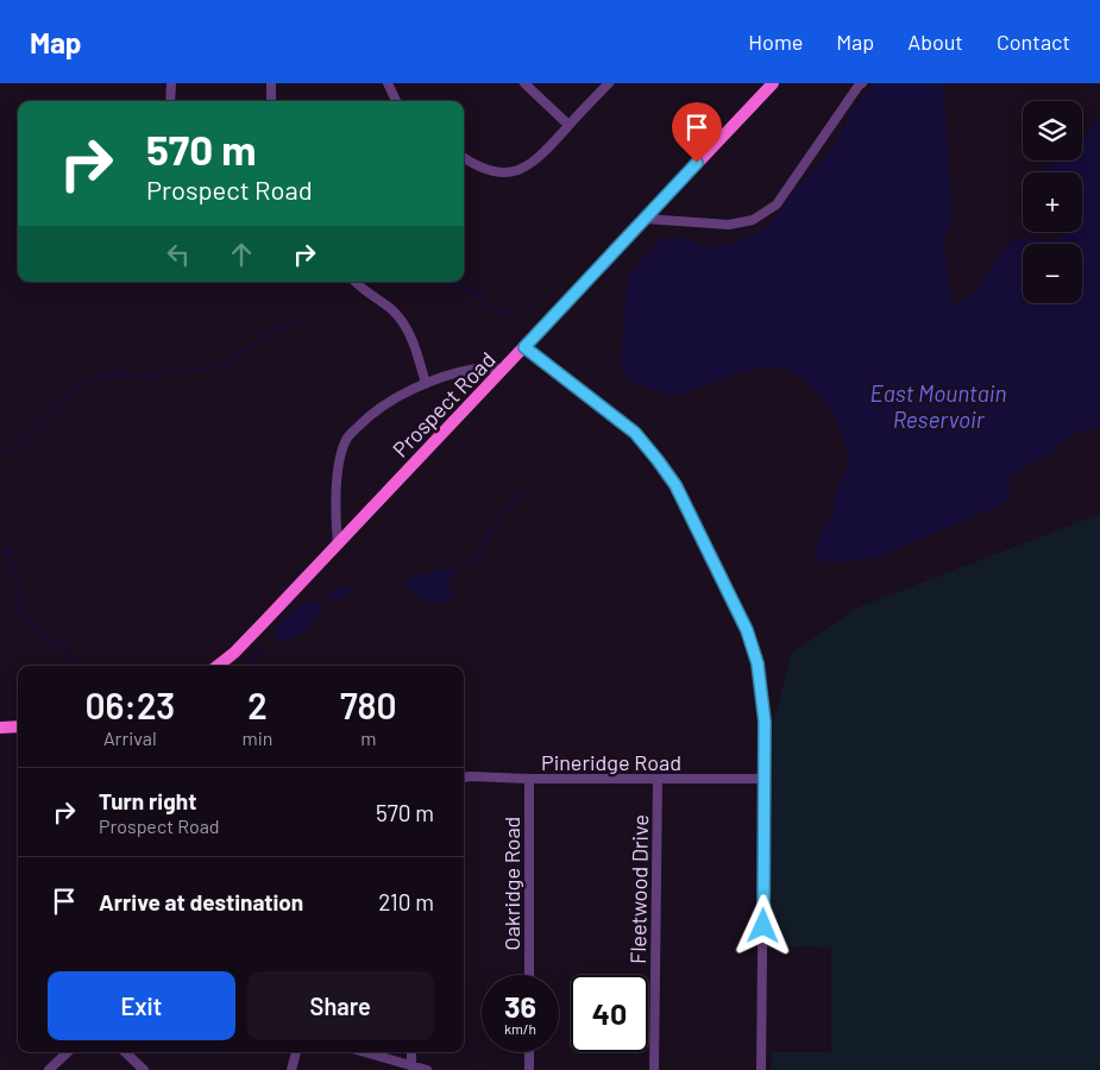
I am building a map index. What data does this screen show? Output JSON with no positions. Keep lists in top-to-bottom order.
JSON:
{
  "streets": {
    "main road": ["Prospect Road"],
    "street": ["Pineridge Road", "Oakridge Road", "Fleetwood Drive"]
  },
  "crossings": [
    ["Pineridge Road", "Oakridge Road"],
    ["Pineridge Road", "Fleetwood Drive"]
  ],
  "water": ["East Mountain Reservoir"],
  "page": {
    "header": "Map",
    "nav": [
      "Home",
      "Map",
      "About",
      "Contact"
    ],
    "map_buttons": ["+", "−"],
    "turn": ["570 m", "Prospect Road"],
    "eta": [
      "06:23",
      "Arrival",
      "2",
      "min",
      "780",
      "m"
    ],
    "list": [
      {
        "name": "Turn right",
        "note": "Prospect Road",
        "value": "570 m"
      },
      {
        "name": "Arrive at destination",
        "value": "210 m"
      }
    ],
    "buttons": ["Exit", "Share"],
    "speed": "36 km/h",
    "limit": "40"
  }
}
